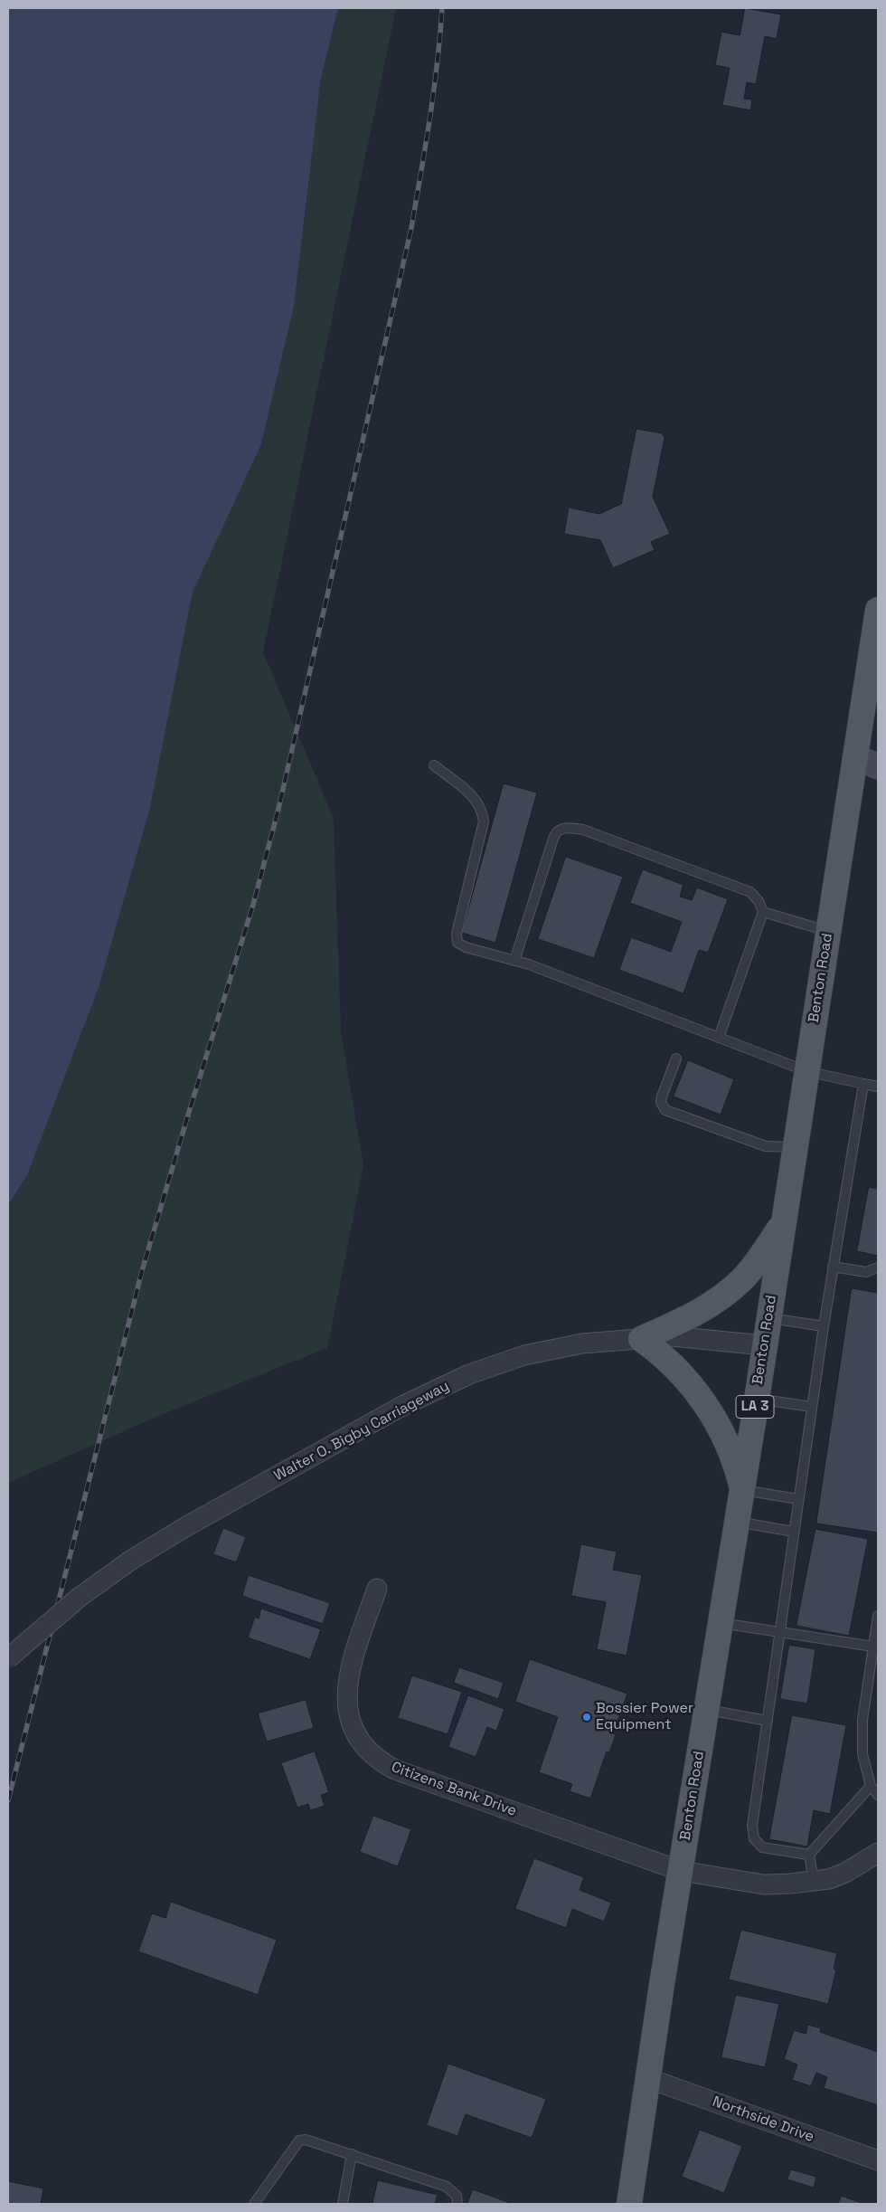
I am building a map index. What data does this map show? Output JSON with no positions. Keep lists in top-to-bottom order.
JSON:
{
  "streets": {
    "main road": ["Benton Road", "LA 3"],
    "street": ["Walter O. Bigby Carriageway", "Citizens Bank Drive", "Northside Drive"]
  },
  "crossings": [
    ["Benton Road", "Walter O. Bigby Carriageway"],
    ["Benton Road", "Citizens Bank Drive"],
    ["Benton Road", "Northside Drive"]
  ],
  "places": ["Bossier Power Equipment"]
}
